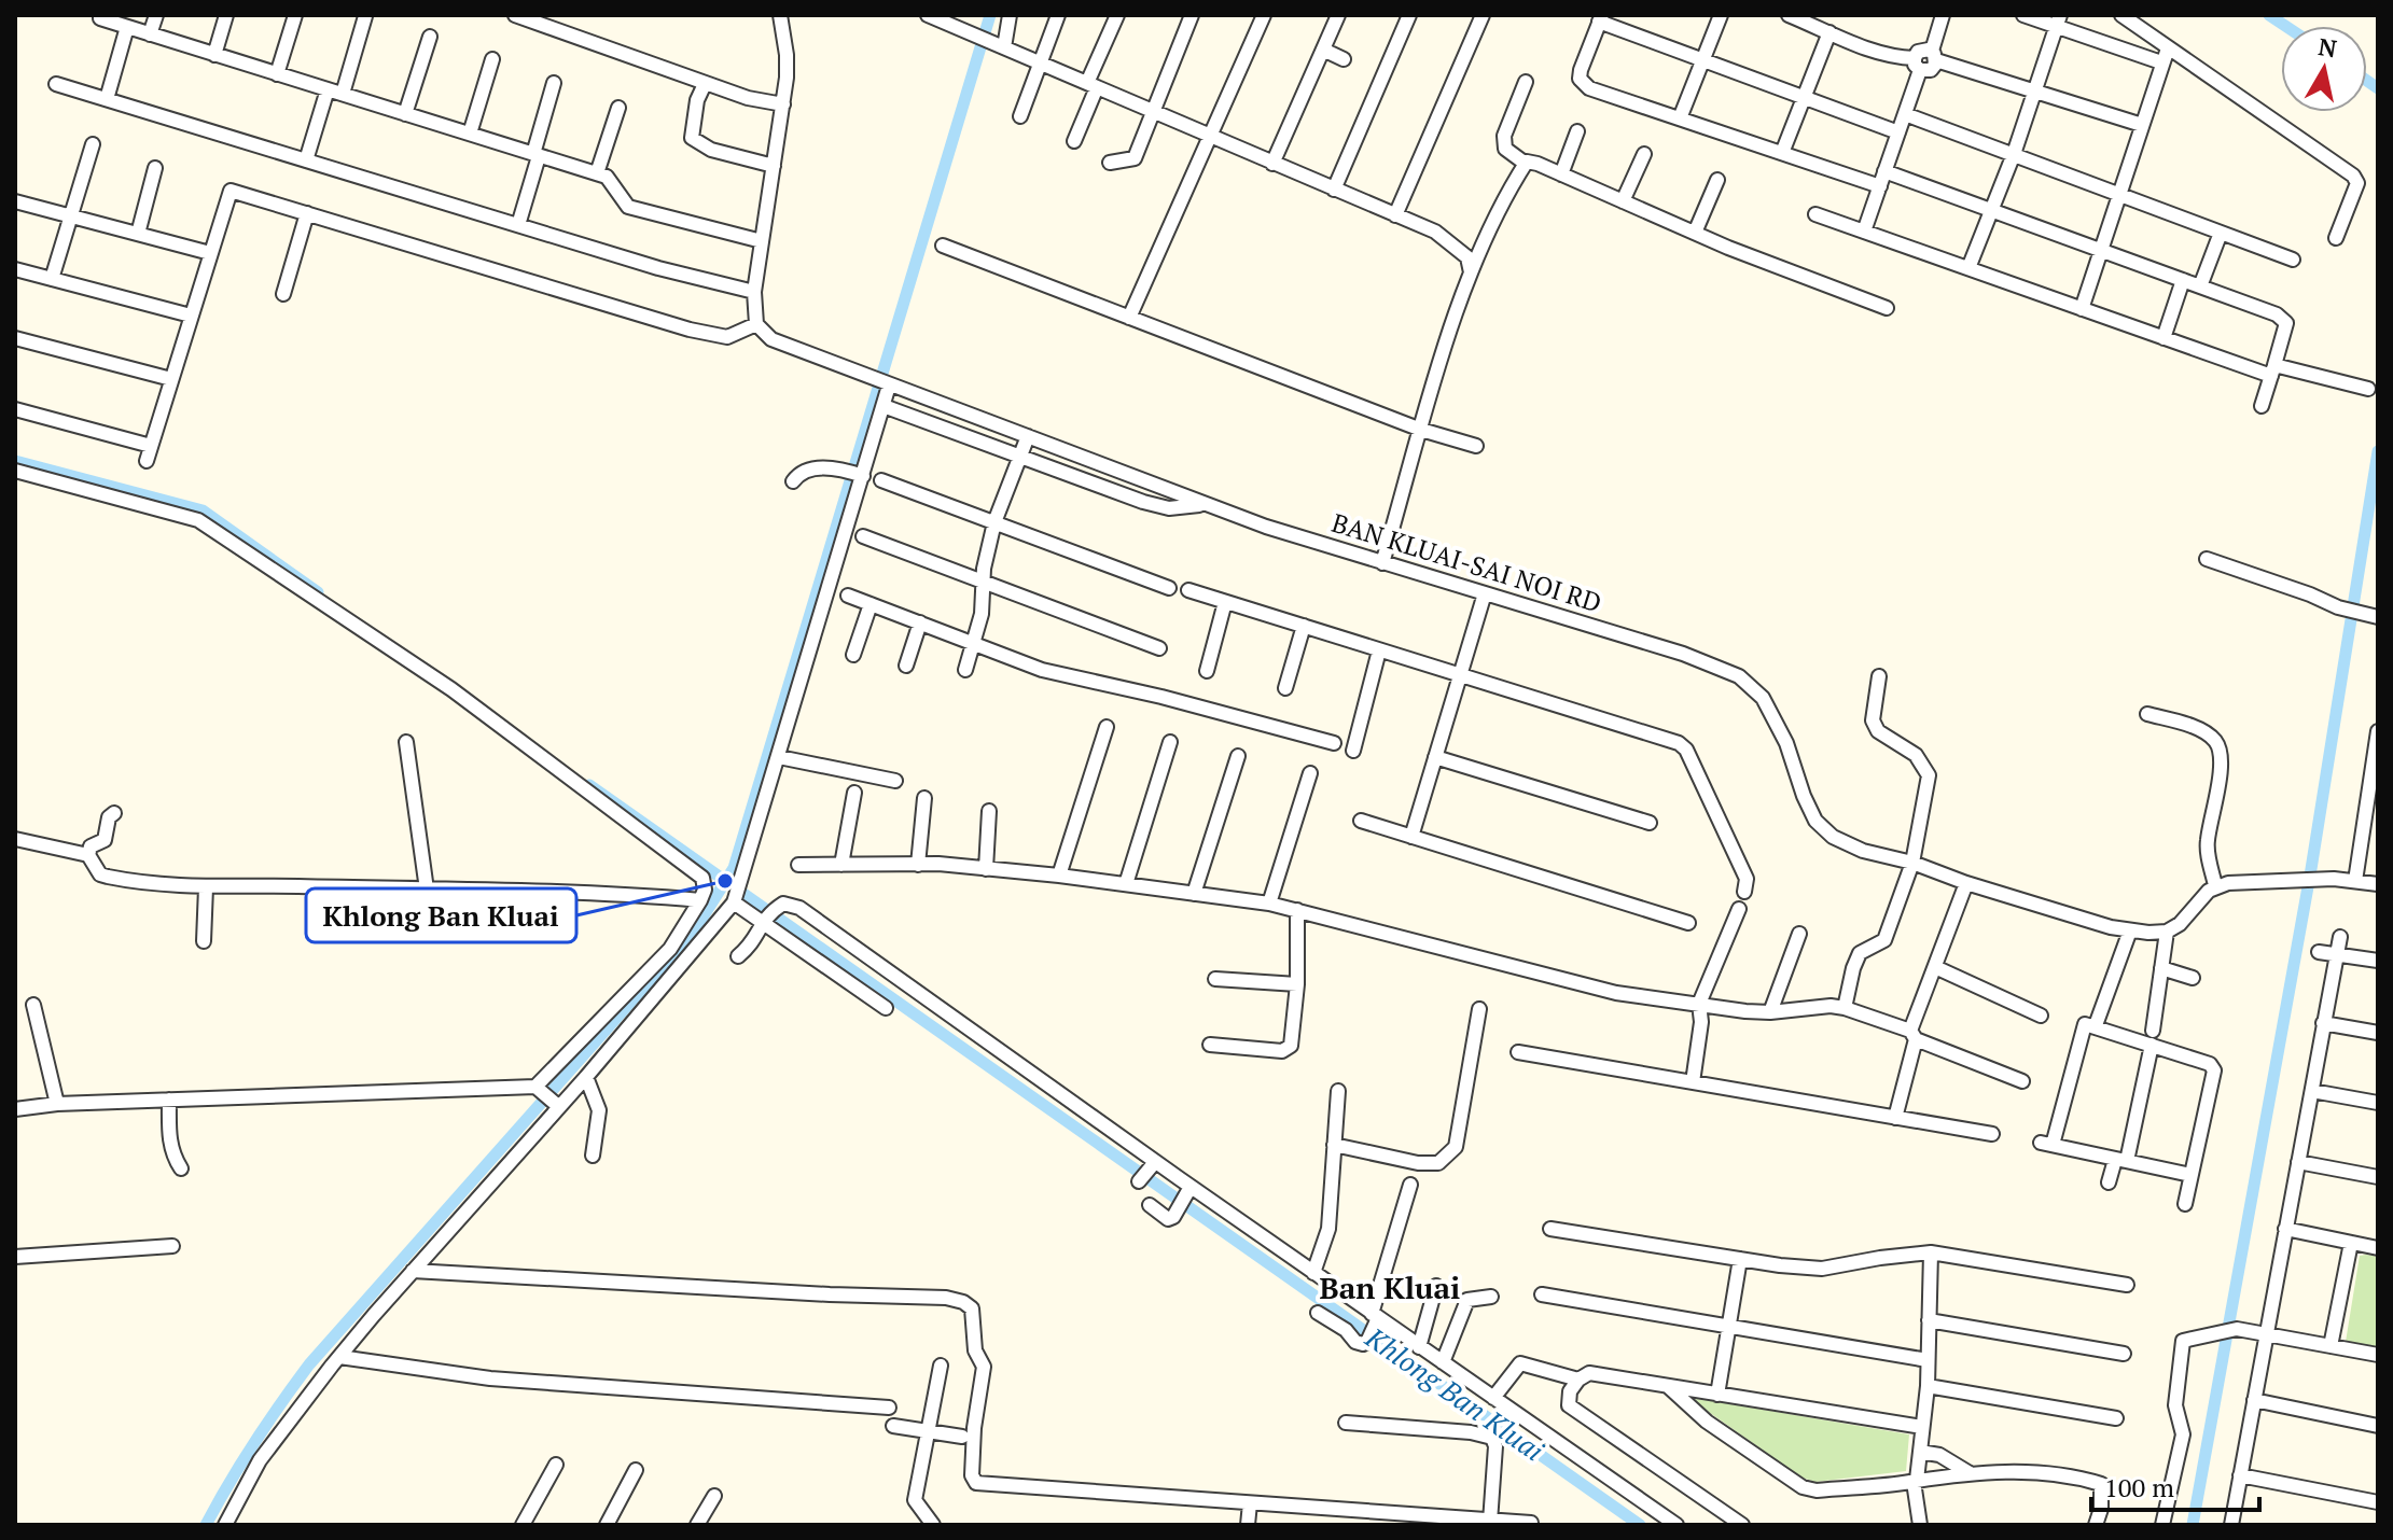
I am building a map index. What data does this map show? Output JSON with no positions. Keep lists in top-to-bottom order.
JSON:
{
  "streets": {
    "street": ["BAN KLUAI-SAI NOI RD"]
  },
  "districts": ["Ban Kluai"],
  "water": ["Khlong Ban Kluai"],
  "places": ["Khlong Ban Kluai"],
  "scale_bar": "100 m",
  "north": "top"
}
